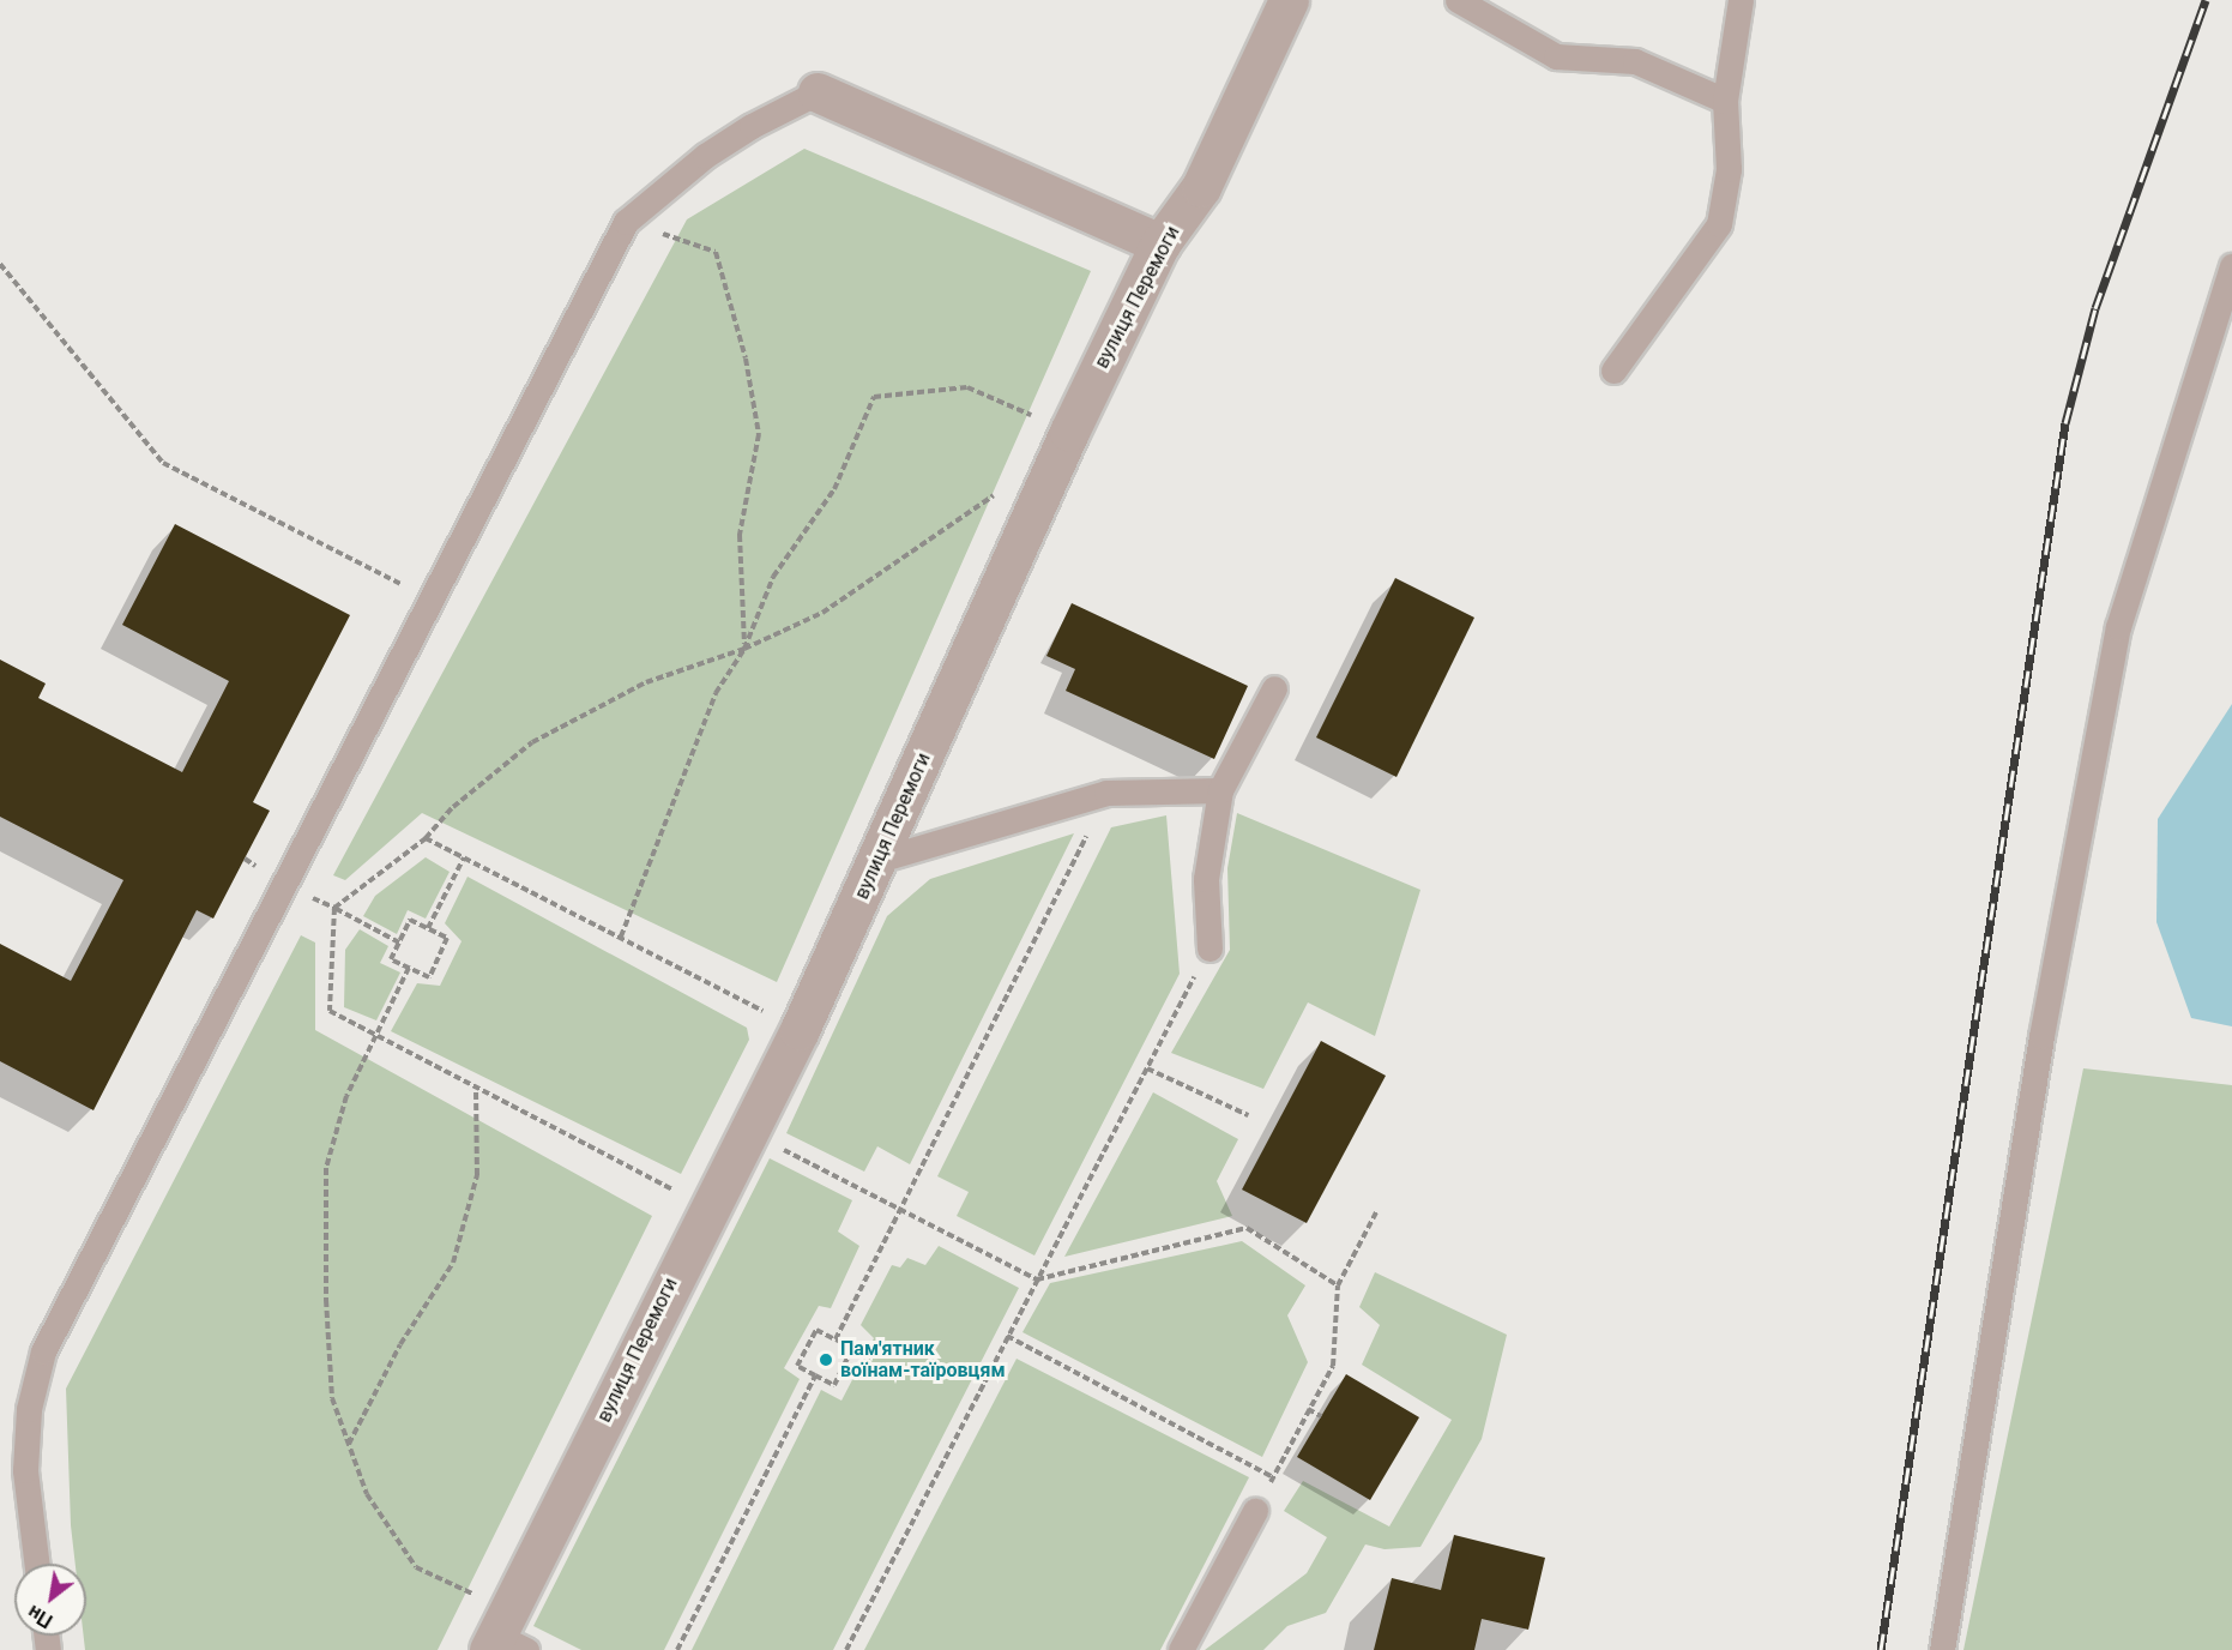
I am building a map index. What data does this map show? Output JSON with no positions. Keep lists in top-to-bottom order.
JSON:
{
  "streets": {
    "street": ["вулиця Перемоги"]
  },
  "places": ["Пам'ятник воїнам-таїровцям"],
  "north": "bottom left"
}
